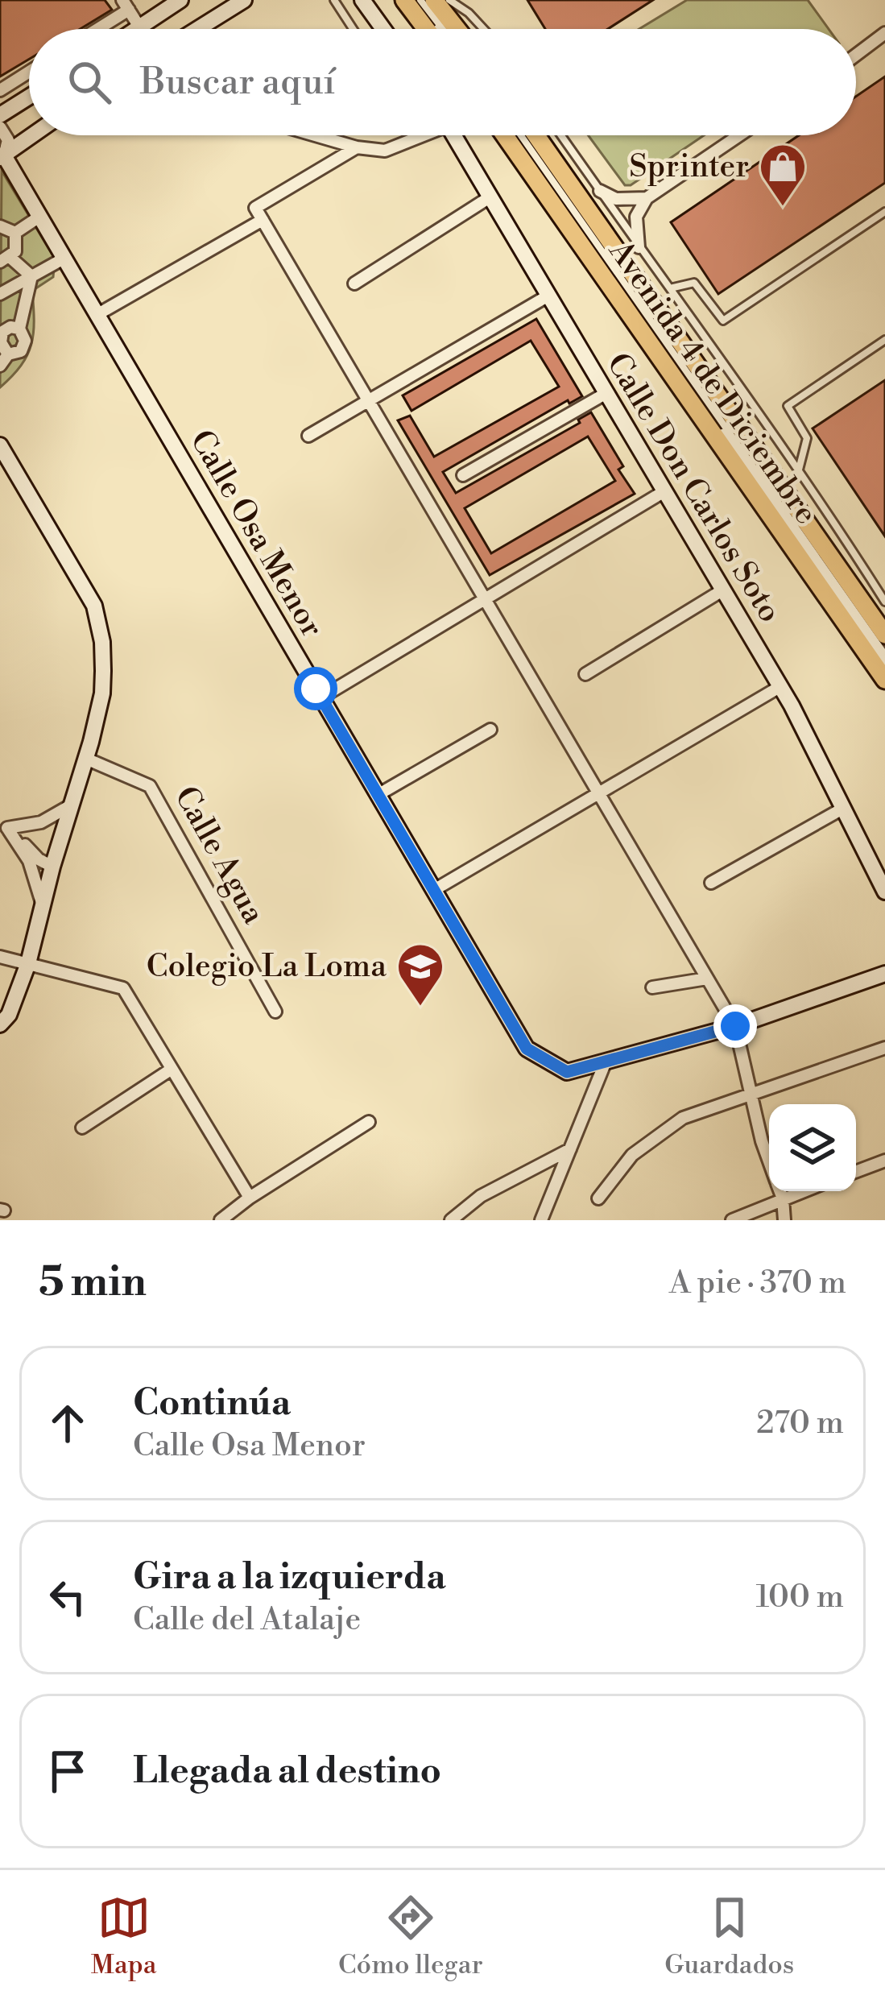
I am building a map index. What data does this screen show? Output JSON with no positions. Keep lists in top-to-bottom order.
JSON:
{
  "streets": {
    "main road": ["Avenida 4 de Diciembre"],
    "street": ["Calle Don Carlos Soto", "Calle Osa Menor", "Calle Agua"]
  },
  "places": {
    "shop": ["Sprinter"],
    "school or university": ["Colegio La Loma"]
  },
  "page": {
    "search": "Buscar aquí",
    "heading": ["5 min", "A pie · 370 m"],
    "list": [
      ["Continúa", "Calle Osa Menor", "270 m"],
      ["Gira a la izquierda", "Calle del Atalaje", "100 m"],
      "Llegada al destino"
    ],
    "nav": ["Mapa", "Cómo llegar", "Guardados"]
  }
}
